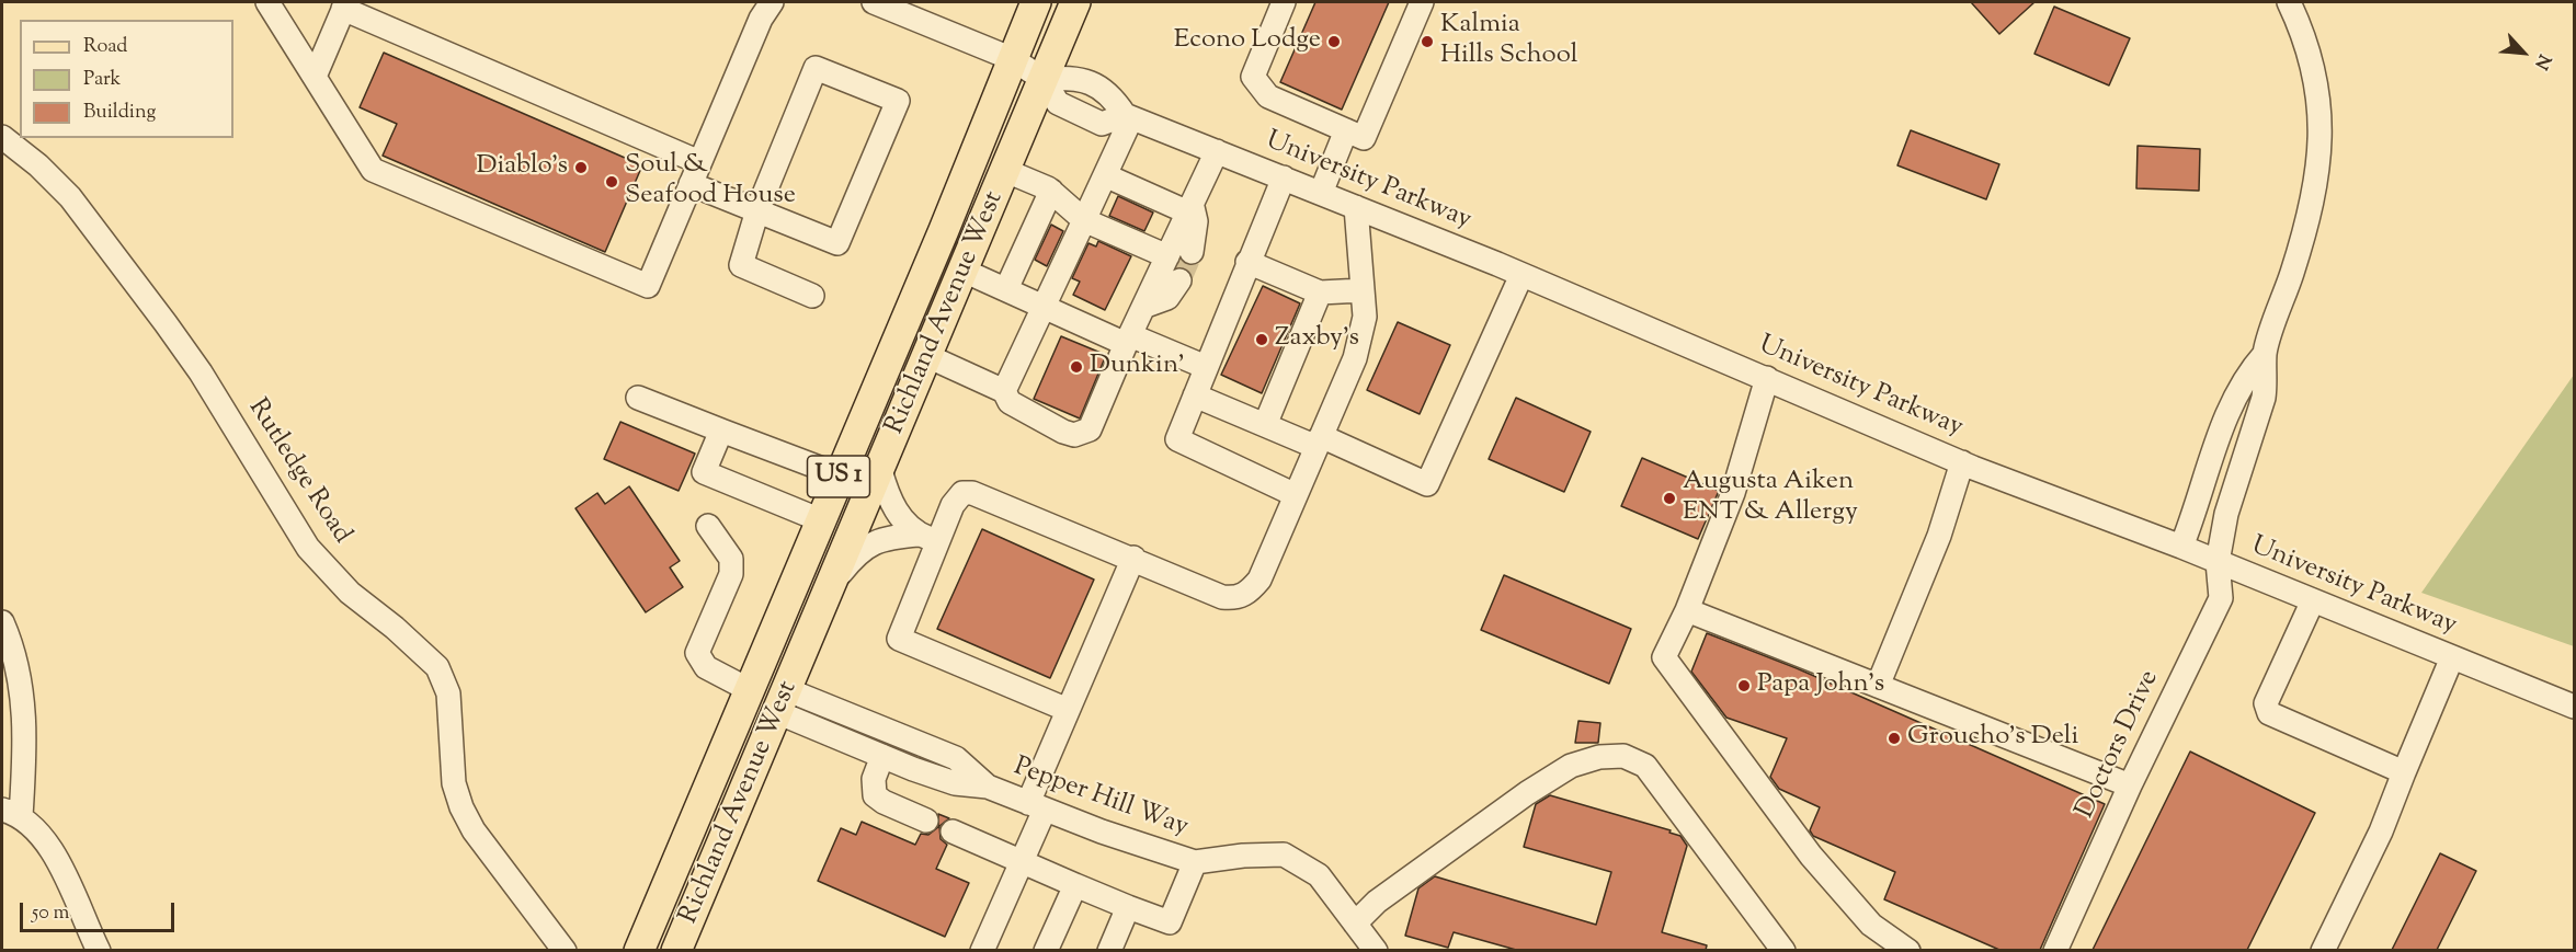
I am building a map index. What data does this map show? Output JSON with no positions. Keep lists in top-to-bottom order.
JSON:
{
  "streets": {
    "main road": ["Richland Avenue West", "US 1"],
    "street": [
      "University Parkway",
      "Rutledge Road",
      "Doctors Drive",
      "Pepper Hill Way"
    ]
  },
  "crossings": [
    ["University Parkway", "Richland Avenue West"],
    ["University Parkway", "Doctors Drive"],
    ["Richland Avenue West", "Pepper Hill Way"]
  ],
  "places": [
    "Econo Lodge",
    "Kalmia Hills School",
    "Diablo's",
    "Soul & Seafood House",
    "Zaxby's",
    "Dunkin'",
    "Augusta Aiken ENT & Allergy",
    "Papa John's",
    "Groucho's Deli"
  ],
  "legend": ["Road", "Park", "Building"],
  "scale_bar": "50 m",
  "north": "bottom right"
}
